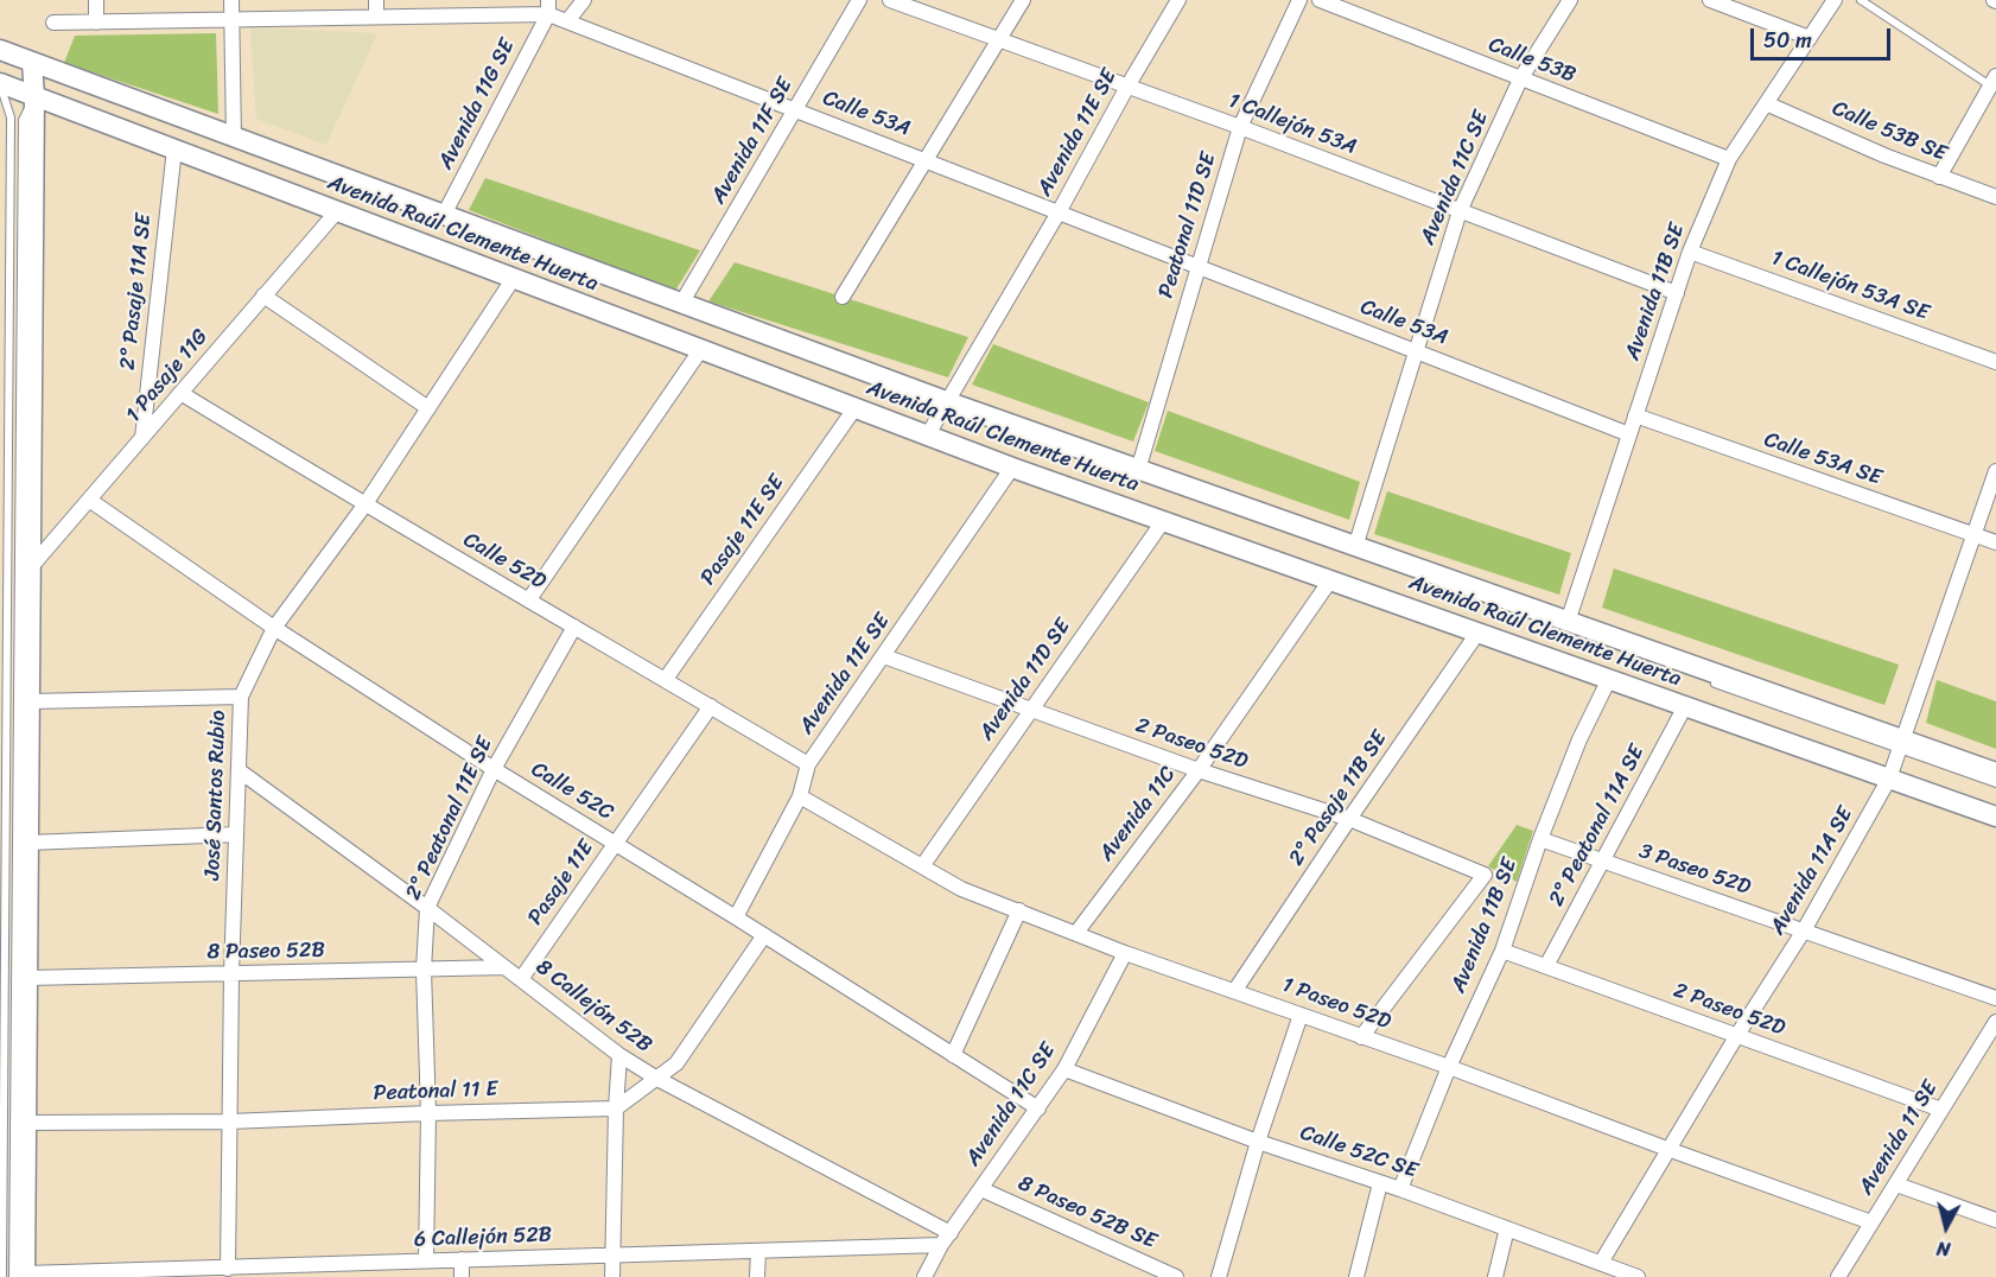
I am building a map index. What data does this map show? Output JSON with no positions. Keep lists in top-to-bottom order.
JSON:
{
  "streets": {
    "main road": ["Avenida Raúl Clemente Huerta"],
    "street": [
      "Calle 53B",
      "Avenida 11G SE",
      "Calle 53A",
      "1 Callejón 53A",
      "Calle 53B SE",
      "Avenida 11E SE",
      "Avenida 11F SE",
      "Avenida 11C SE",
      "Peatonal 11D SE",
      "1 Callejón 53A SE",
      "2° Pasaje 11A SE",
      "Avenida 11B SE",
      "1 Pasaje 11G",
      "Calle 53A SE",
      "Pasaje 11E SE",
      "Calle 52D",
      "Avenida 11D SE",
      "2 Paseo 52D",
      "Calle 52C",
      "José Santos Rubio",
      "2° Pasaje 11B SE",
      "Avenida 11C",
      "2° Peatonal 11E SE",
      "2° Peatonal 11A SE",
      "3 Paseo 52D",
      "Avenida 11A SE",
      "Pasaje 11E",
      "8 Paseo 52B",
      "1 Paseo 52D",
      "8 Callejón 52B",
      "Peatonal 11 E",
      "Avenida 11 SE",
      "Calle 52C SE",
      "8 Paseo 52B SE",
      "6 Callejón 52B"
    ]
  },
  "crossings": [
    ["Calle 53B", "Avenida 11C SE"],
    ["Calle 53B", "Avenida 11B SE"],
    ["Avenida 11G SE", "Calle 53A"],
    ["Avenida 11G SE", "Avenida Raúl Clemente Huerta"],
    ["Calle 53A", "Avenida 11E SE"],
    ["Calle 53A", "Avenida 11F SE"],
    ["Calle 53A", "Avenida 11C SE"],
    ["Calle 53A", "Peatonal 11D SE"],
    ["Calle 53A", "Avenida 11B SE"],
    ["1 Callejón 53A", "Avenida 11E SE"],
    ["1 Callejón 53A", "Avenida 11C SE"],
    ["1 Callejón 53A", "Peatonal 11D SE"],
    ["1 Callejón 53A", "Avenida 11B SE"],
    ["Calle 53B SE", "Avenida 11B SE"],
    ["Avenida 11E SE", "Avenida Raúl Clemente Huerta"],
    ["Avenida 11E SE", "Calle 52D"],
    ["Avenida 11E SE", "2 Paseo 52D"],
    ["Avenida 11E SE", "Calle 52C"],
    ["Avenida 11E SE", "1 Paseo 52D"],
    ["Avenida 11F SE", "Avenida Raúl Clemente Huerta"],
    ["Avenida 11C SE", "Avenida Raúl Clemente Huerta"],
    ["Avenida 11C SE", "Calle 52C"],
    ["Avenida 11C SE", "1 Paseo 52D"],
    ["Avenida 11C SE", "8 Callejón 52B"],
    ["Avenida 11C SE", "Calle 52C SE"],
    ["Avenida 11C SE", "8 Paseo 52B SE"],
    ["Avenida 11C SE", "6 Callejón 52B"],
    ["Peatonal 11D SE", "Avenida Raúl Clemente Huerta"],
    ["Avenida Raúl Clemente Huerta", "2° Pasaje 11A SE"],
    ["Avenida Raúl Clemente Huerta", "Avenida 11B SE"],
    ["Avenida Raúl Clemente Huerta", "1 Pasaje 11G"],
    ["Avenida Raúl Clemente Huerta", "Pasaje 11E SE"],
    ["Avenida Raúl Clemente Huerta", "Avenida 11D SE"],
    ["Avenida Raúl Clemente Huerta", "José Santos Rubio"],
    ["Avenida Raúl Clemente Huerta", "2° Pasaje 11B SE"],
    ["Avenida Raúl Clemente Huerta", "Avenida 11C"],
    ["Avenida Raúl Clemente Huerta", "2° Peatonal 11A SE"],
    ["Avenida Raúl Clemente Huerta", "Avenida 11A SE"],
    ["1 Callejón 53A SE", "Avenida 11B SE"],
    ["2° Pasaje 11A SE", "1 Pasaje 11G"],
    ["Avenida 11B SE", "Calle 53A SE"],
    ["Avenida 11B SE", "2 Paseo 52D"],
    ["Avenida 11B SE", "3 Paseo 52D"],
    ["Avenida 11B SE", "1 Paseo 52D"],
    ["Avenida 11B SE", "Calle 52C SE"],
    ["1 Pasaje 11G", "Calle 52D"],
    ["1 Pasaje 11G", "Calle 52C"],
    ["Calle 53A SE", "Avenida 11A SE"],
    ["Pasaje 11E SE", "Calle 52D"],
    ["Calle 52D", "José Santos Rubio"],
    ["Calle 52D", "2° Peatonal 11E SE"],
    ["Calle 52D", "Pasaje 11E"],
    ["Avenida 11D SE", "2 Paseo 52D"],
    ["Avenida 11D SE", "1 Paseo 52D"],
    ["2 Paseo 52D", "2° Pasaje 11B SE"],
    ["2 Paseo 52D", "Avenida 11C"],
    ["2 Paseo 52D", "2° Peatonal 11A SE"],
    ["2 Paseo 52D", "Avenida 11A SE"],
    ["2 Paseo 52D", "1 Paseo 52D"],
    ["2 Paseo 52D", "Avenida 11 SE"],
    ["Calle 52C", "José Santos Rubio"],
    ["Calle 52C", "2° Peatonal 11E SE"],
    ["Calle 52C", "Pasaje 11E"],
    ["José Santos Rubio", "8 Paseo 52B"],
    ["José Santos Rubio", "8 Callejón 52B"],
    ["José Santos Rubio", "Peatonal 11 E"],
    ["José Santos Rubio", "6 Callejón 52B"],
    ["2° Pasaje 11B SE", "1 Paseo 52D"],
    ["Avenida 11C", "1 Paseo 52D"],
    ["2° Peatonal 11E SE", "8 Paseo 52B"],
    ["2° Peatonal 11E SE", "8 Callejón 52B"],
    ["2° Peatonal 11E SE", "Peatonal 11 E"],
    ["2° Peatonal 11E SE", "6 Callejón 52B"],
    ["2° Peatonal 11A SE", "3 Paseo 52D"],
    ["3 Paseo 52D", "Avenida 11A SE"],
    ["Avenida 11A SE", "1 Paseo 52D"],
    ["Avenida 11A SE", "Calle 52C SE"],
    ["Pasaje 11E", "8 Callejón 52B"],
    ["8 Paseo 52B", "8 Callejón 52B"],
    ["1 Paseo 52D", "Avenida 11 SE"],
    ["8 Callejón 52B", "6 Callejón 52B"]
  ],
  "scale_bar": "50 m",
  "north": "bottom"
}
